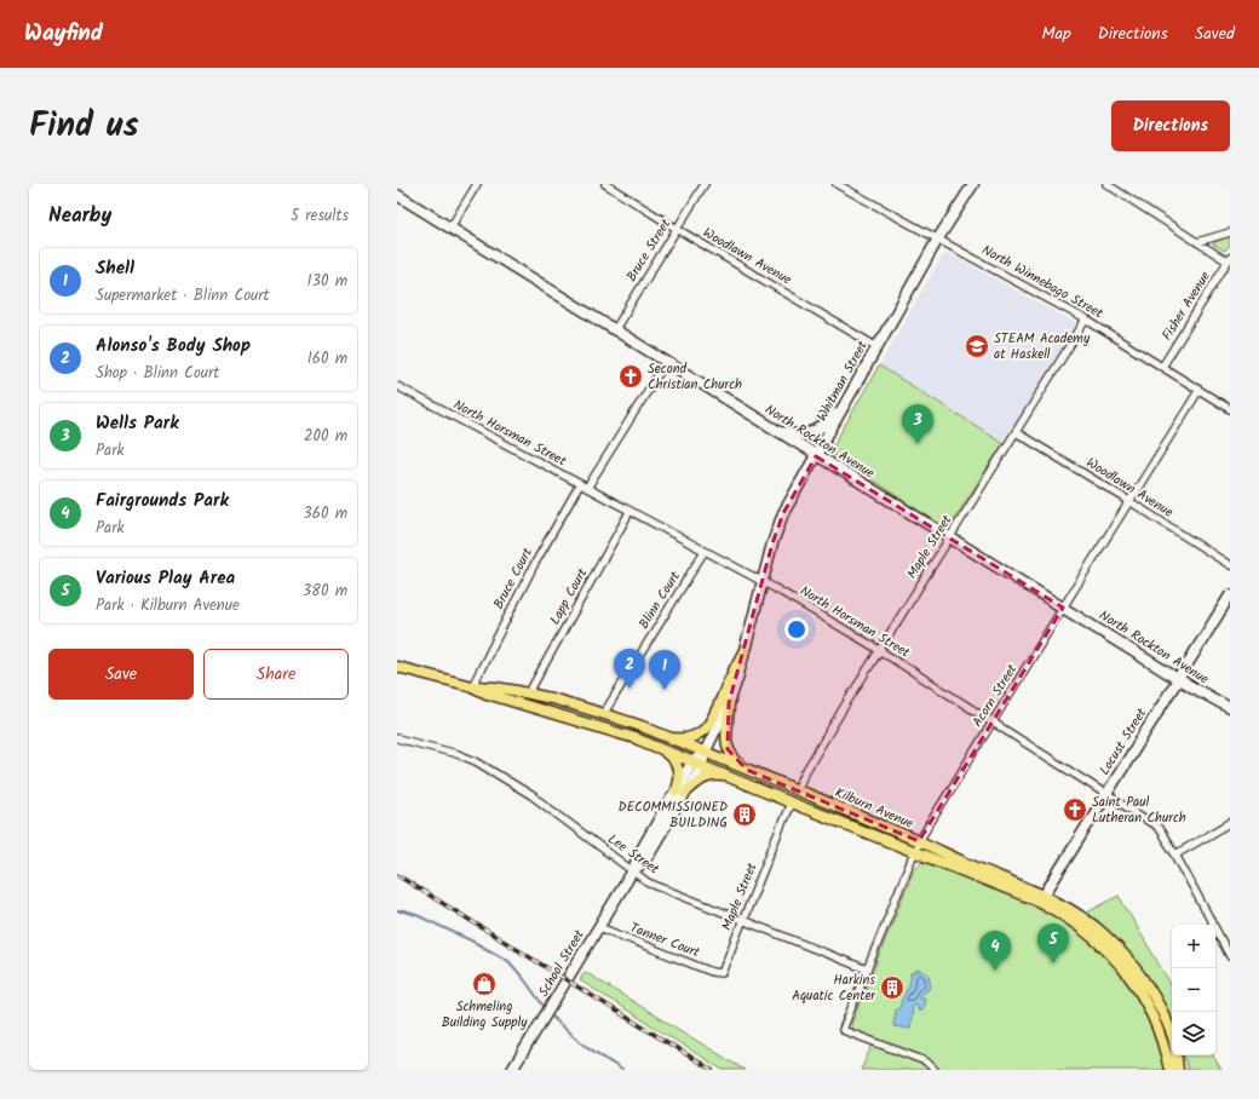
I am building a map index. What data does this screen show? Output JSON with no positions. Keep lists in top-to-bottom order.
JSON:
{
  "streets": {
    "main road": [
      "Whitman Street",
      "North Rockton Avenue",
      "Locust Street",
      "Kilburn Avenue",
      "School Street"
    ],
    "street": [
      "Bruce Street",
      "Woodlawn Avenue",
      "North Winnebago Street",
      "Fisher Avenue",
      "North Horsman Street",
      "Maple Street",
      "Bruce Court",
      "Lapp Court",
      "Blinn Court",
      "Acorn Street",
      "Lee Street",
      "Tanner Court"
    ]
  },
  "crossings": [
    ["Bruce Street", "Woodlawn Avenue"],
    ["Bruce Street", "North Rockton Avenue"],
    ["Woodlawn Avenue", "Whitman Street"],
    ["Woodlawn Avenue", "Maple Street"],
    ["Woodlawn Avenue", "Acorn Street"],
    ["North Winnebago Street", "Fisher Avenue"],
    ["North Winnebago Street", "Whitman Street"],
    ["North Winnebago Street", "Maple Street"],
    ["North Winnebago Street", "Acorn Street"],
    ["Whitman Street", "North Horsman Street"],
    ["Whitman Street", "North Rockton Avenue"],
    ["Whitman Street", "Kilburn Avenue"],
    ["Whitman Street", "School Street"],
    ["North Horsman Street", "Maple Street"],
    ["North Horsman Street", "Bruce Court"],
    ["North Horsman Street", "Lapp Court"],
    ["North Horsman Street", "Blinn Court"],
    ["North Horsman Street", "Acorn Street"],
    ["North Horsman Street", "Locust Street"],
    ["North Rockton Avenue", "Maple Street"],
    ["North Rockton Avenue", "Acorn Street"],
    ["North Rockton Avenue", "Locust Street"],
    ["Maple Street", "Kilburn Avenue"],
    ["Maple Street", "Lee Street"],
    ["Maple Street", "Tanner Court"],
    ["Bruce Court", "Kilburn Avenue"],
    ["Lapp Court", "Kilburn Avenue"],
    ["Blinn Court", "Kilburn Avenue"],
    ["Acorn Street", "Kilburn Avenue"],
    ["Acorn Street", "Lee Street"],
    ["Locust Street", "Kilburn Avenue"],
    ["Kilburn Avenue", "School Street"],
    ["Lee Street", "School Street"],
    ["Tanner Court", "School Street"]
  ],
  "places": {
    "school or university": ["STEAM Academy at Haskell"],
    "church": ["Second Christian Church", "Saint Paul Lutheran Church"],
    "building": ["DECOMMISSIONED BUILDING", "Harkins Aquatic Center"],
    "shop": ["Schmeling Building Supply"]
  },
  "page": {
    "header": "Wayfind",
    "nav": ["Map", "Directions", "Saved"],
    "title": "Find us",
    "buttons": [
      "Directions",
      ["Save", "Share"]
    ],
    "heading": ["Nearby", "5 results"],
    "list": [
      {
        "mark": "1",
        "name": "Shell",
        "note": "Supermarket · Blinn Court",
        "value": "130 m"
      },
      {
        "mark": "2",
        "name": "Alonso's Body Shop",
        "note": "Shop · Blinn Court",
        "value": "160 m"
      },
      {
        "mark": "3",
        "name": "Wells Park",
        "note": "Park",
        "value": "200 m"
      },
      {
        "mark": "4",
        "name": "Fairgrounds Park",
        "note": "Park",
        "value": "360 m"
      },
      {
        "mark": "5",
        "name": "Various Play Area",
        "note": "Park · Kilburn Avenue",
        "value": "380 m"
      }
    ],
    "pins": [
      "3",
      "2",
      "1",
      "5",
      "4"
    ],
    "map_buttons": ["+", "−"]
  }
}
